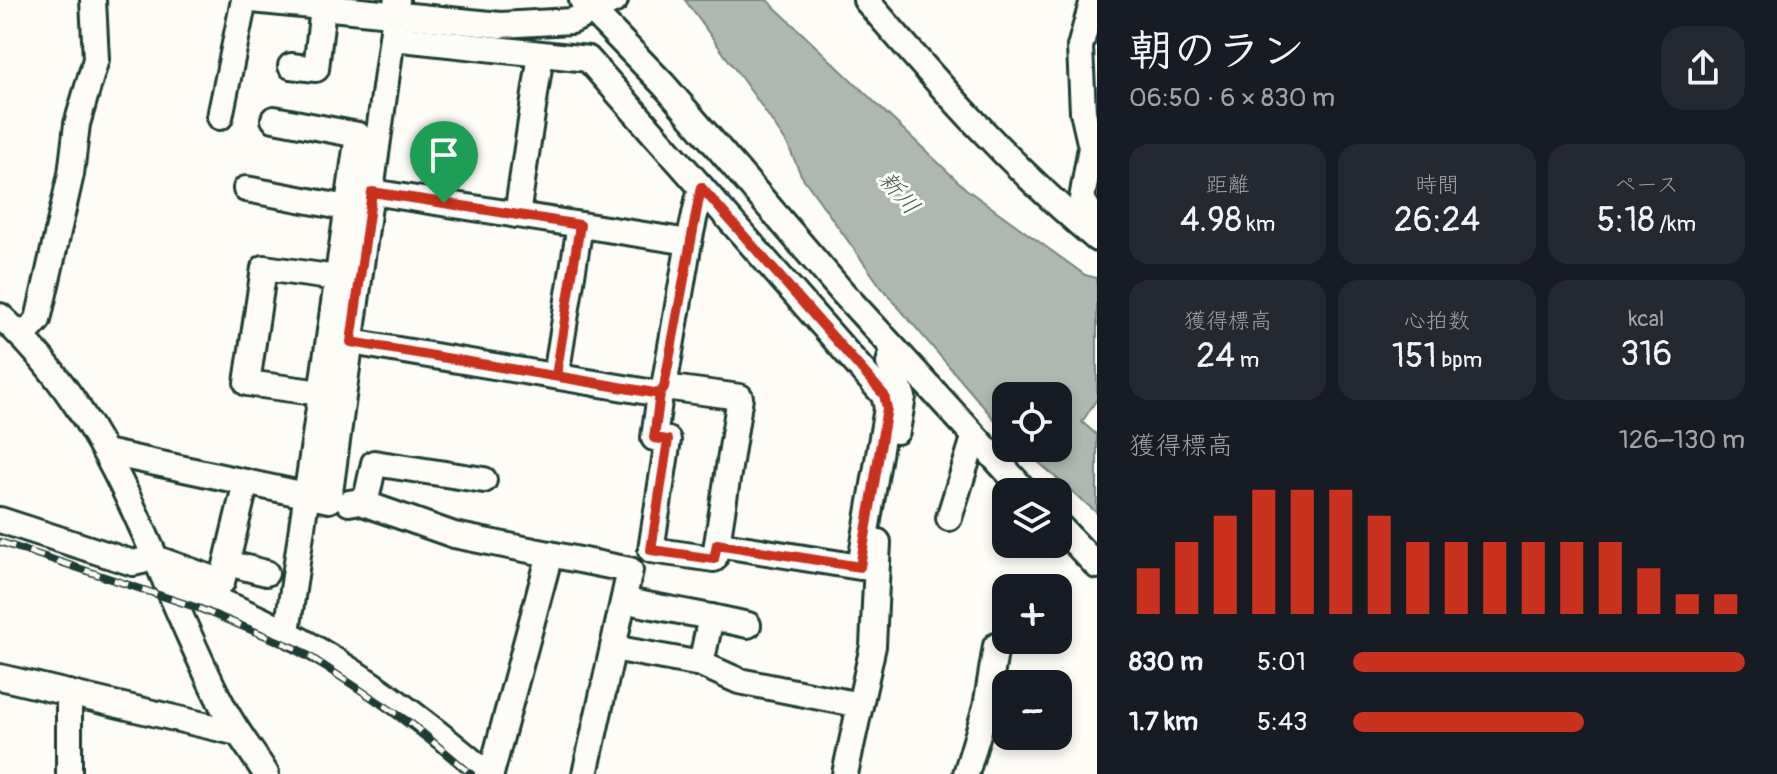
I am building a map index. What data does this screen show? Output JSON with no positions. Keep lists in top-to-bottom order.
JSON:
{
  "water": ["新川"],
  "page": {
    "heading": ["朝のラン", "06:50 · 6 × 830 m"],
    "stats": [
      ["距離", "4.98 km"],
      ["時間", "26:24"],
      ["ペース", "5:18 /km"],
      ["獲得標高", "24 m"],
      ["心拍数", "151 bpm"],
      ["kcal", "316"]
    ],
    "map_buttons": ["+", "−"],
    "chart": ["獲得標高", "126–130 m"],
    "list": [
      {
        "name": "830 m",
        "note": "5:01"
      },
      {
        "name": "1.7 km",
        "note": "5:43"
      }
    ]
  }
}
